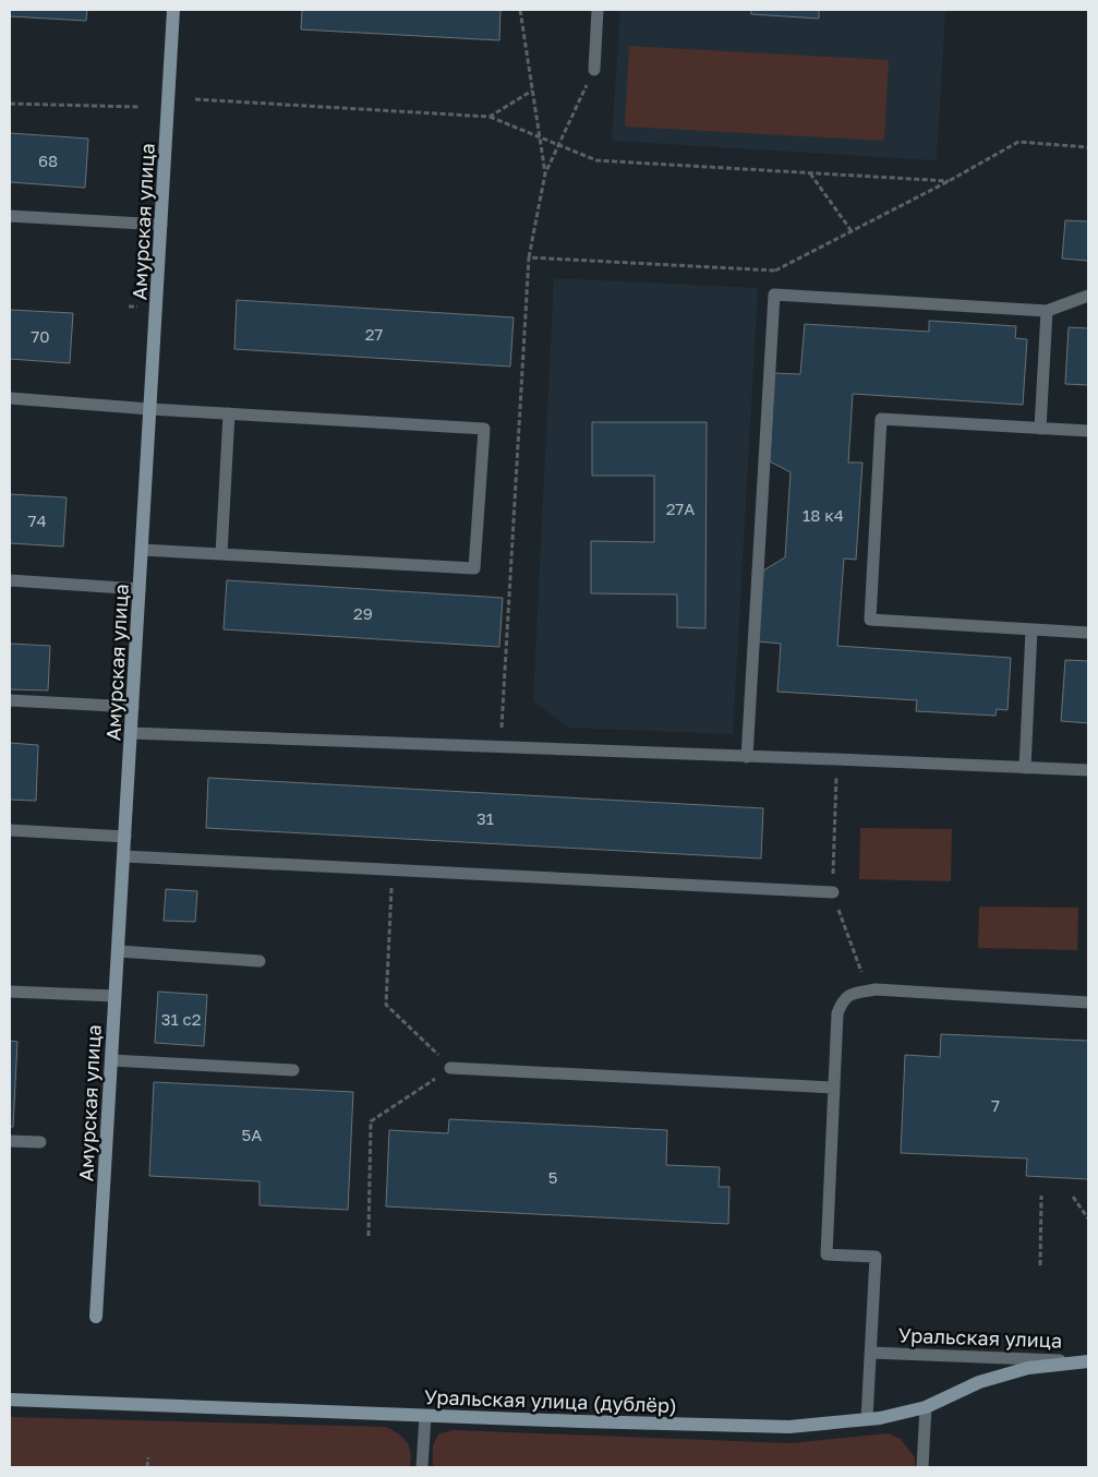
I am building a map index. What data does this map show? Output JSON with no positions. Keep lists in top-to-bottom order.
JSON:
{
  "streets": {
    "street": ["Амурская улица", "Уральская улица (дублёр)"],
    "lane": ["Уральская улица"]
  },
  "crossings": [
    ["Уральская улица", "Уральская улица (дублёр)"]
  ],
  "house_numbers": [
    "68",
    "27",
    "70",
    "27А",
    "18 к4",
    "74",
    "29",
    "31",
    "31 с2",
    "7",
    "5А",
    "5"
  ]
}
